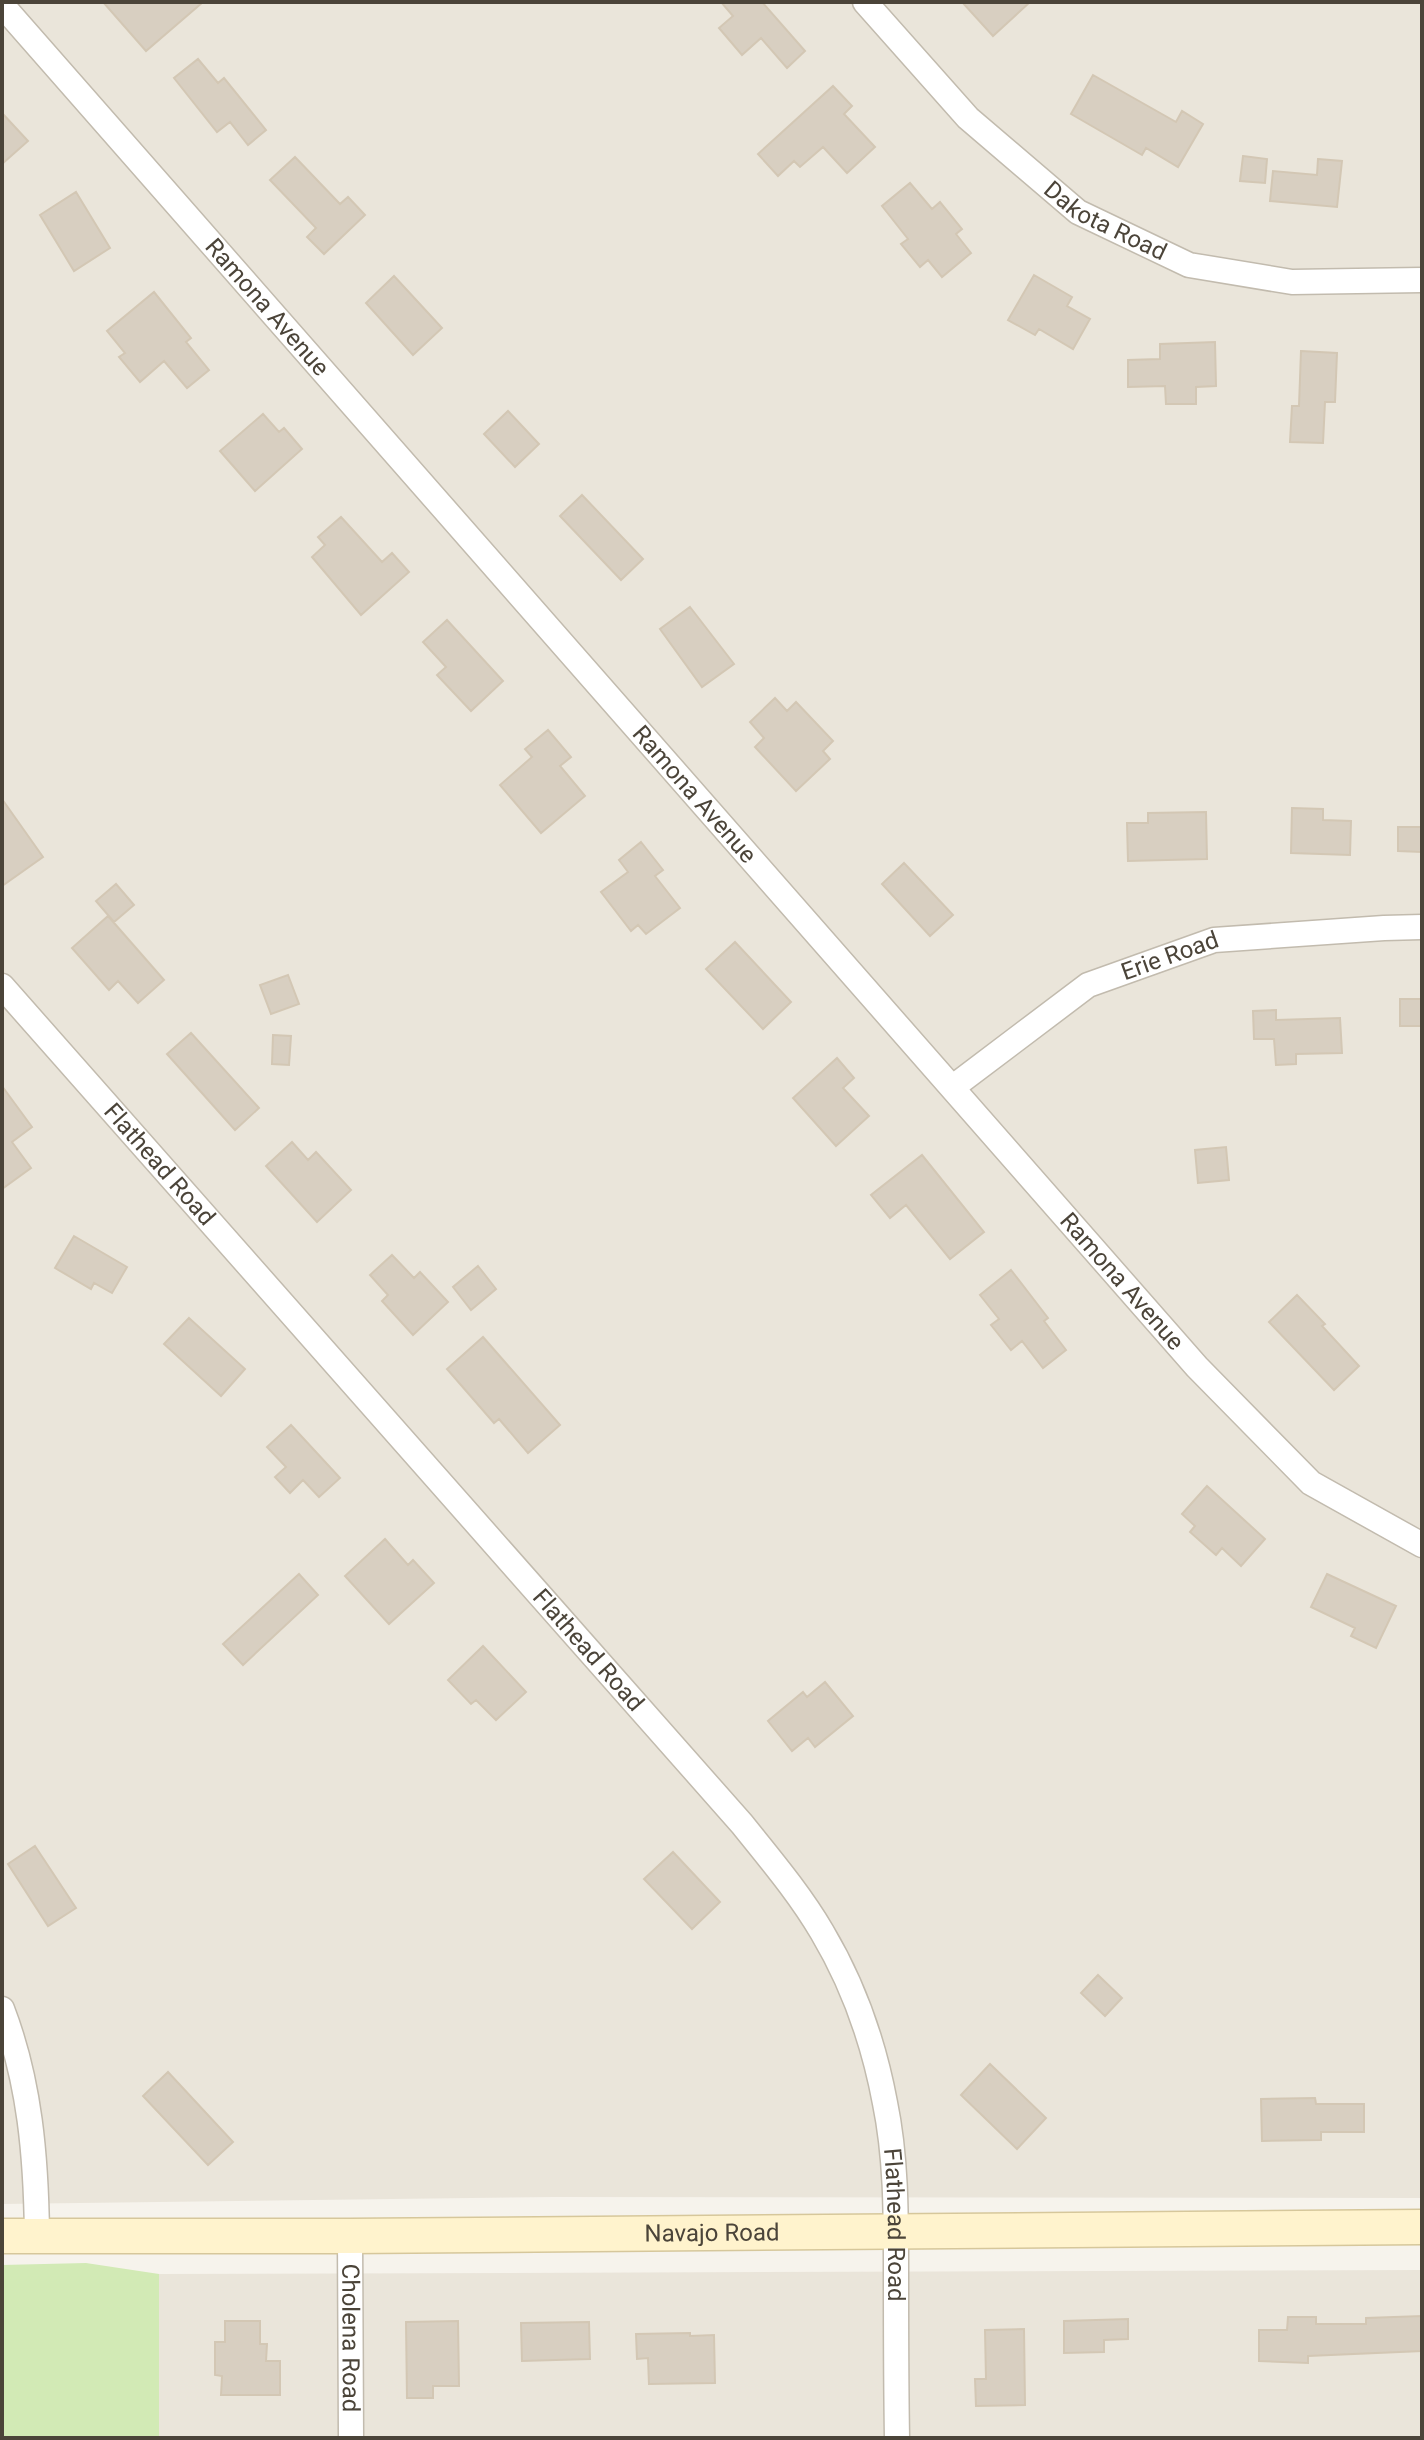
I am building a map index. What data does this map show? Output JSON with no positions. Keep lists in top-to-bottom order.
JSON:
{
  "streets": {
    "main road": ["Navajo Road"],
    "street": [
      "Dakota Road",
      "Ramona Avenue",
      "Erie Road",
      "Flathead Road",
      "Cholena Road"
    ]
  },
  "crossings": [
    ["Ramona Avenue", "Erie Road"],
    ["Flathead Road", "Navajo Road"],
    ["Navajo Road", "Cholena Road"]
  ]
}
